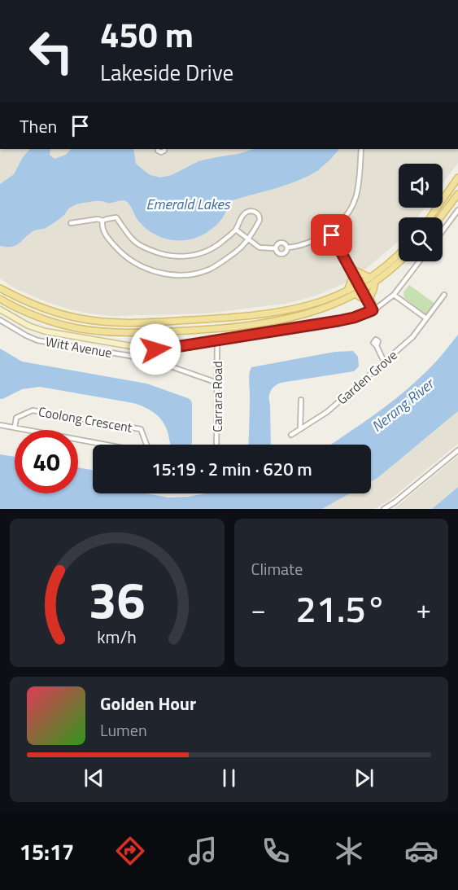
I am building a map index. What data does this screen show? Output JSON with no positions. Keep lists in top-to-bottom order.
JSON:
{
  "streets": {
    "street": [
      "Witt Avenue",
      "Garden Grove",
      "Carrara Road",
      "Coolong Crescent"
    ]
  },
  "crossings": [
    ["Witt Avenue", "Carrara Road"]
  ],
  "water": ["Emerald Lakes", "Nerang River"],
  "page": {
    "turn": ["450 m", "Lakeside Drive"],
    "then": "Then",
    "limit": "40",
    "trip": "15:19 · 2 min · 620 m",
    "tile": "Climate",
    "heat": ["−", "21.5°", "+"],
    "song": ["Golden Hour", "Lumen"],
    "tabs": "15:17",
    "gauge": ["36", "km/h"]
  }
}
